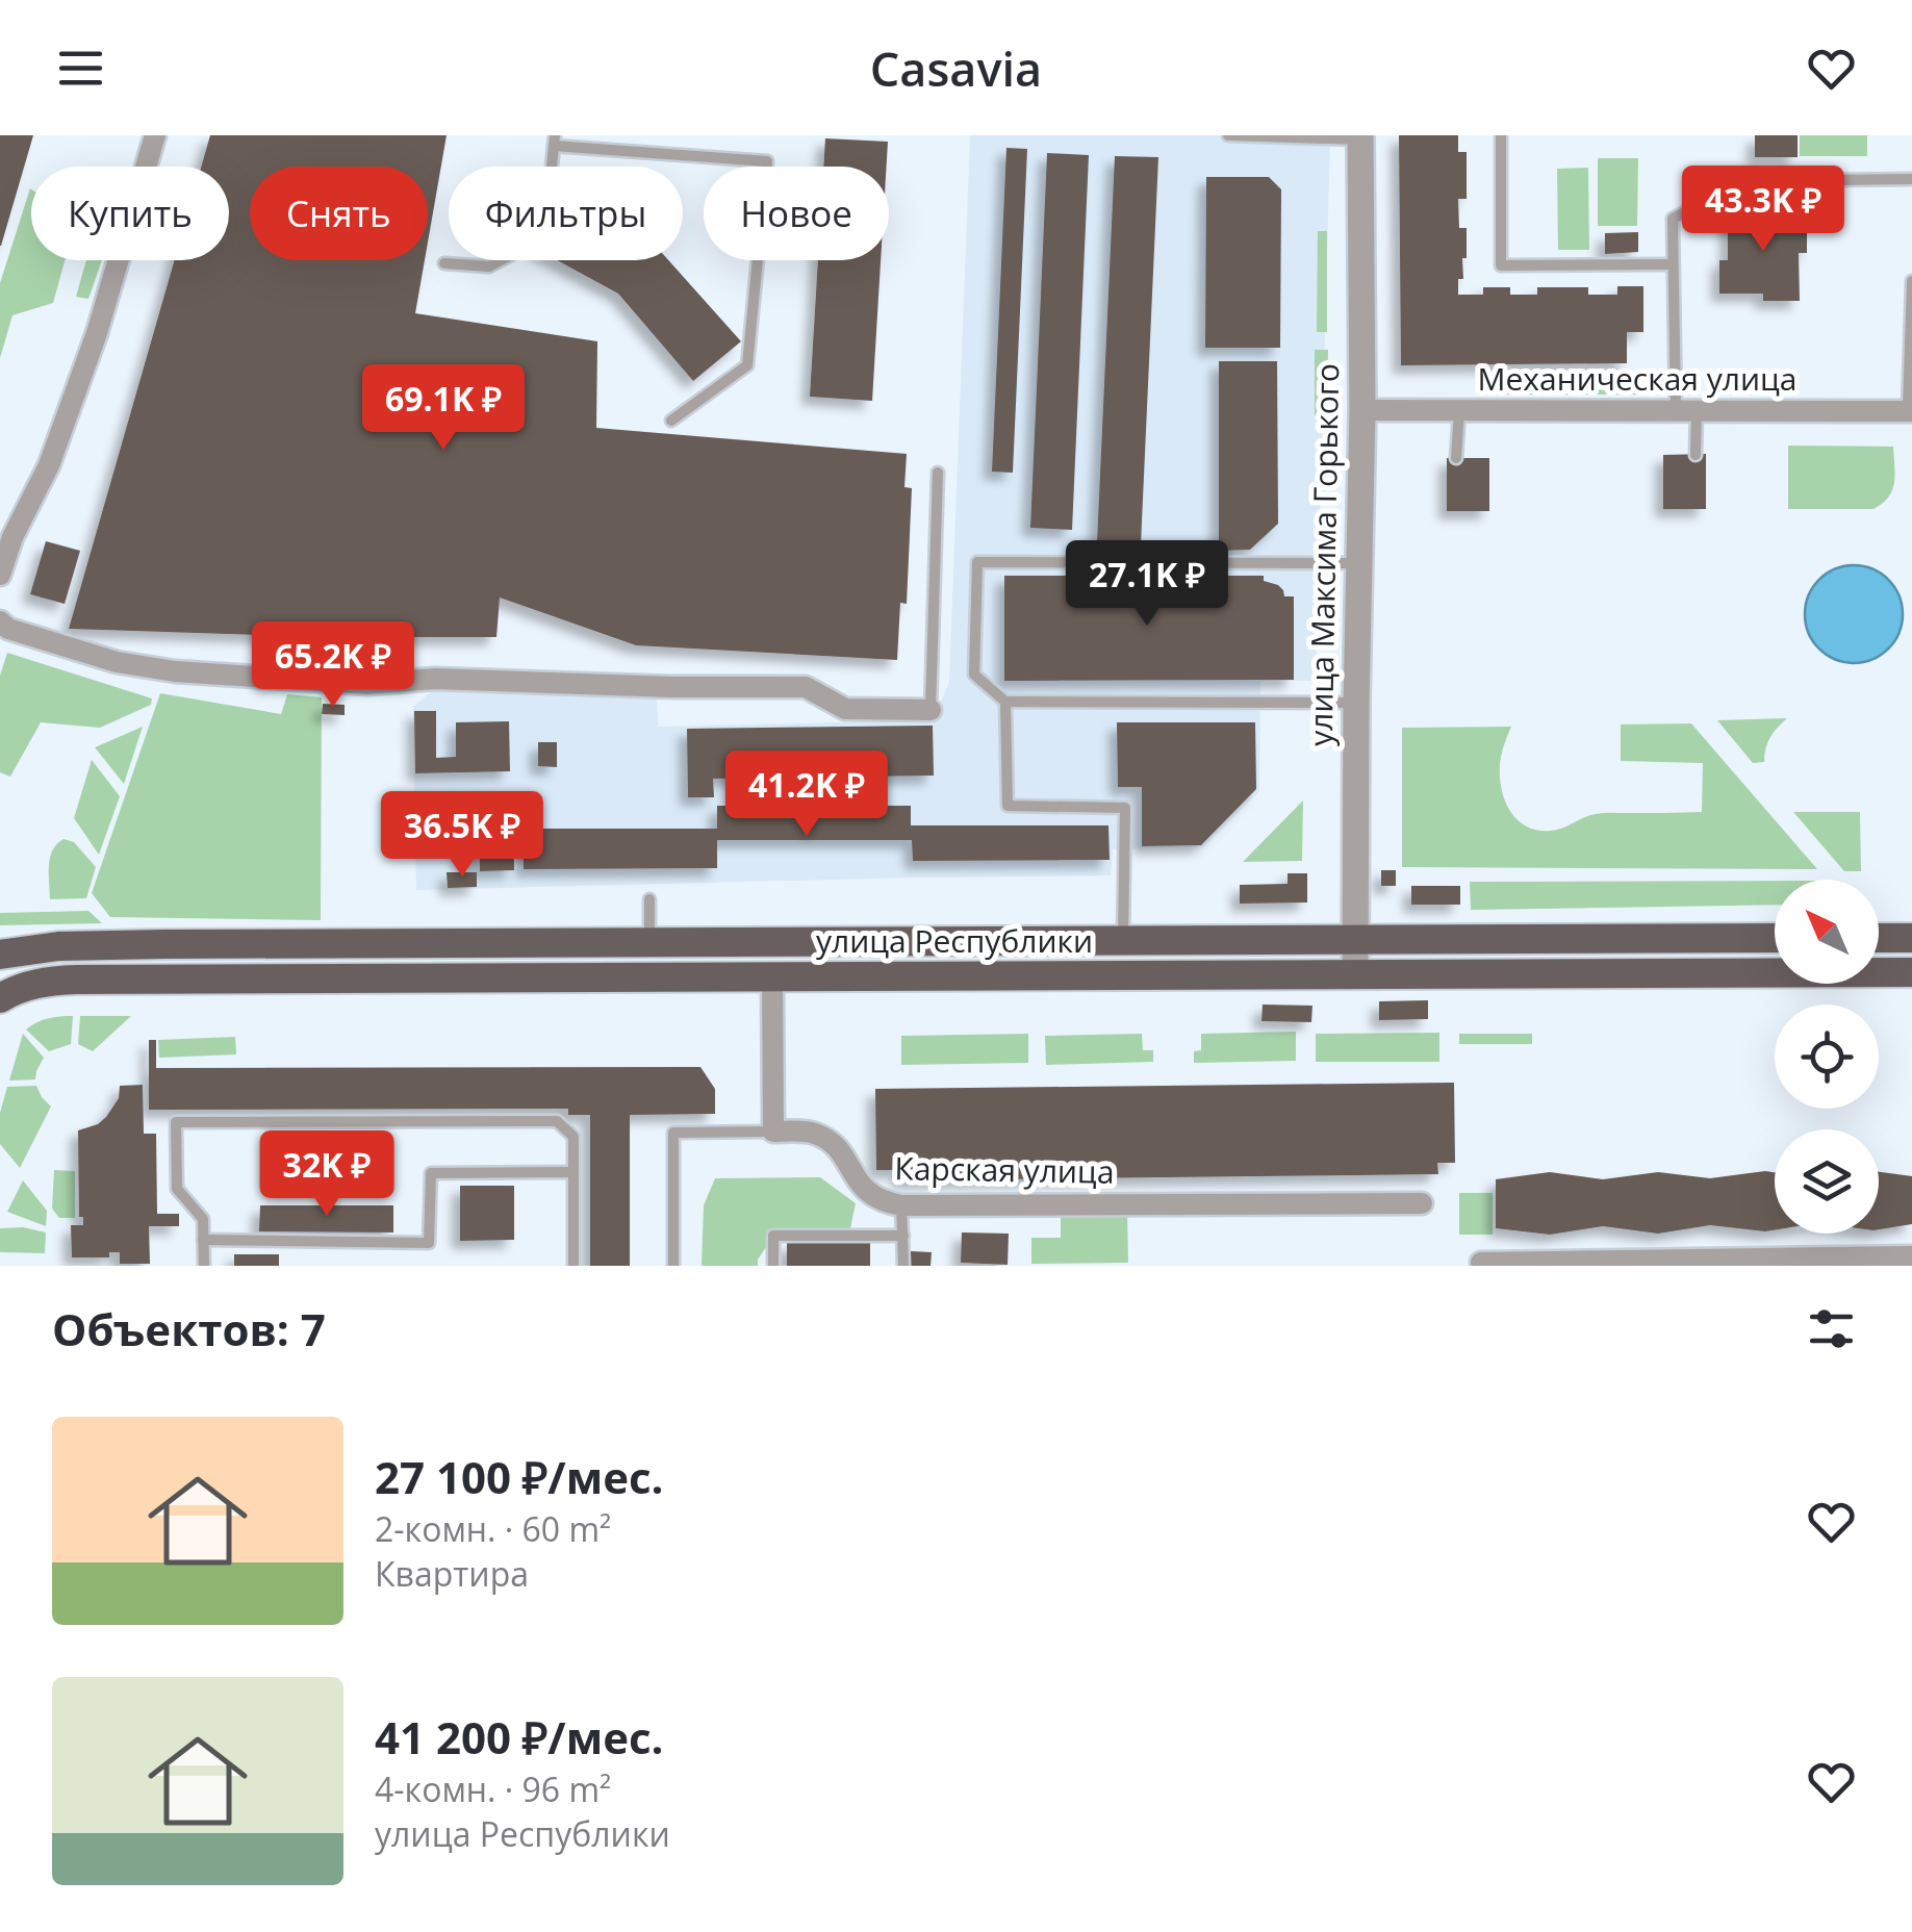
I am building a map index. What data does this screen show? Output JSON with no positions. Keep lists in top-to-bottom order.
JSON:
{
  "streets": {
    "main road": ["улица Республики"],
    "street": ["Механическая улица", "улица Максима Горького", "Карская улица"]
  },
  "crossings": [
    ["Механическая улица", "улица Максима Горького"],
    ["улица Максима Горького", "улица Республики"]
  ],
  "north": "top left",
  "page": {
    "header": "Casavia",
    "price": [
      "43.3K ₽",
      "69.1K ₽",
      "27.1K ₽",
      "65.2K ₽",
      "41.2K ₽",
      "36.5K ₽",
      "32K ₽"
    ],
    "chip": [
      "Купить",
      "Снять",
      "Фильтры",
      "Новое"
    ],
    "heading": "Объектов: 7",
    "list": [
      {
        "name": "27 100 ₽/мес.",
        "note": "2-комн. · 60 m² · Квартира"
      },
      {
        "name": "41 200 ₽/мес.",
        "note": "4-комн. · 96 m² · улица Республики"
      }
    ]
  }
}
